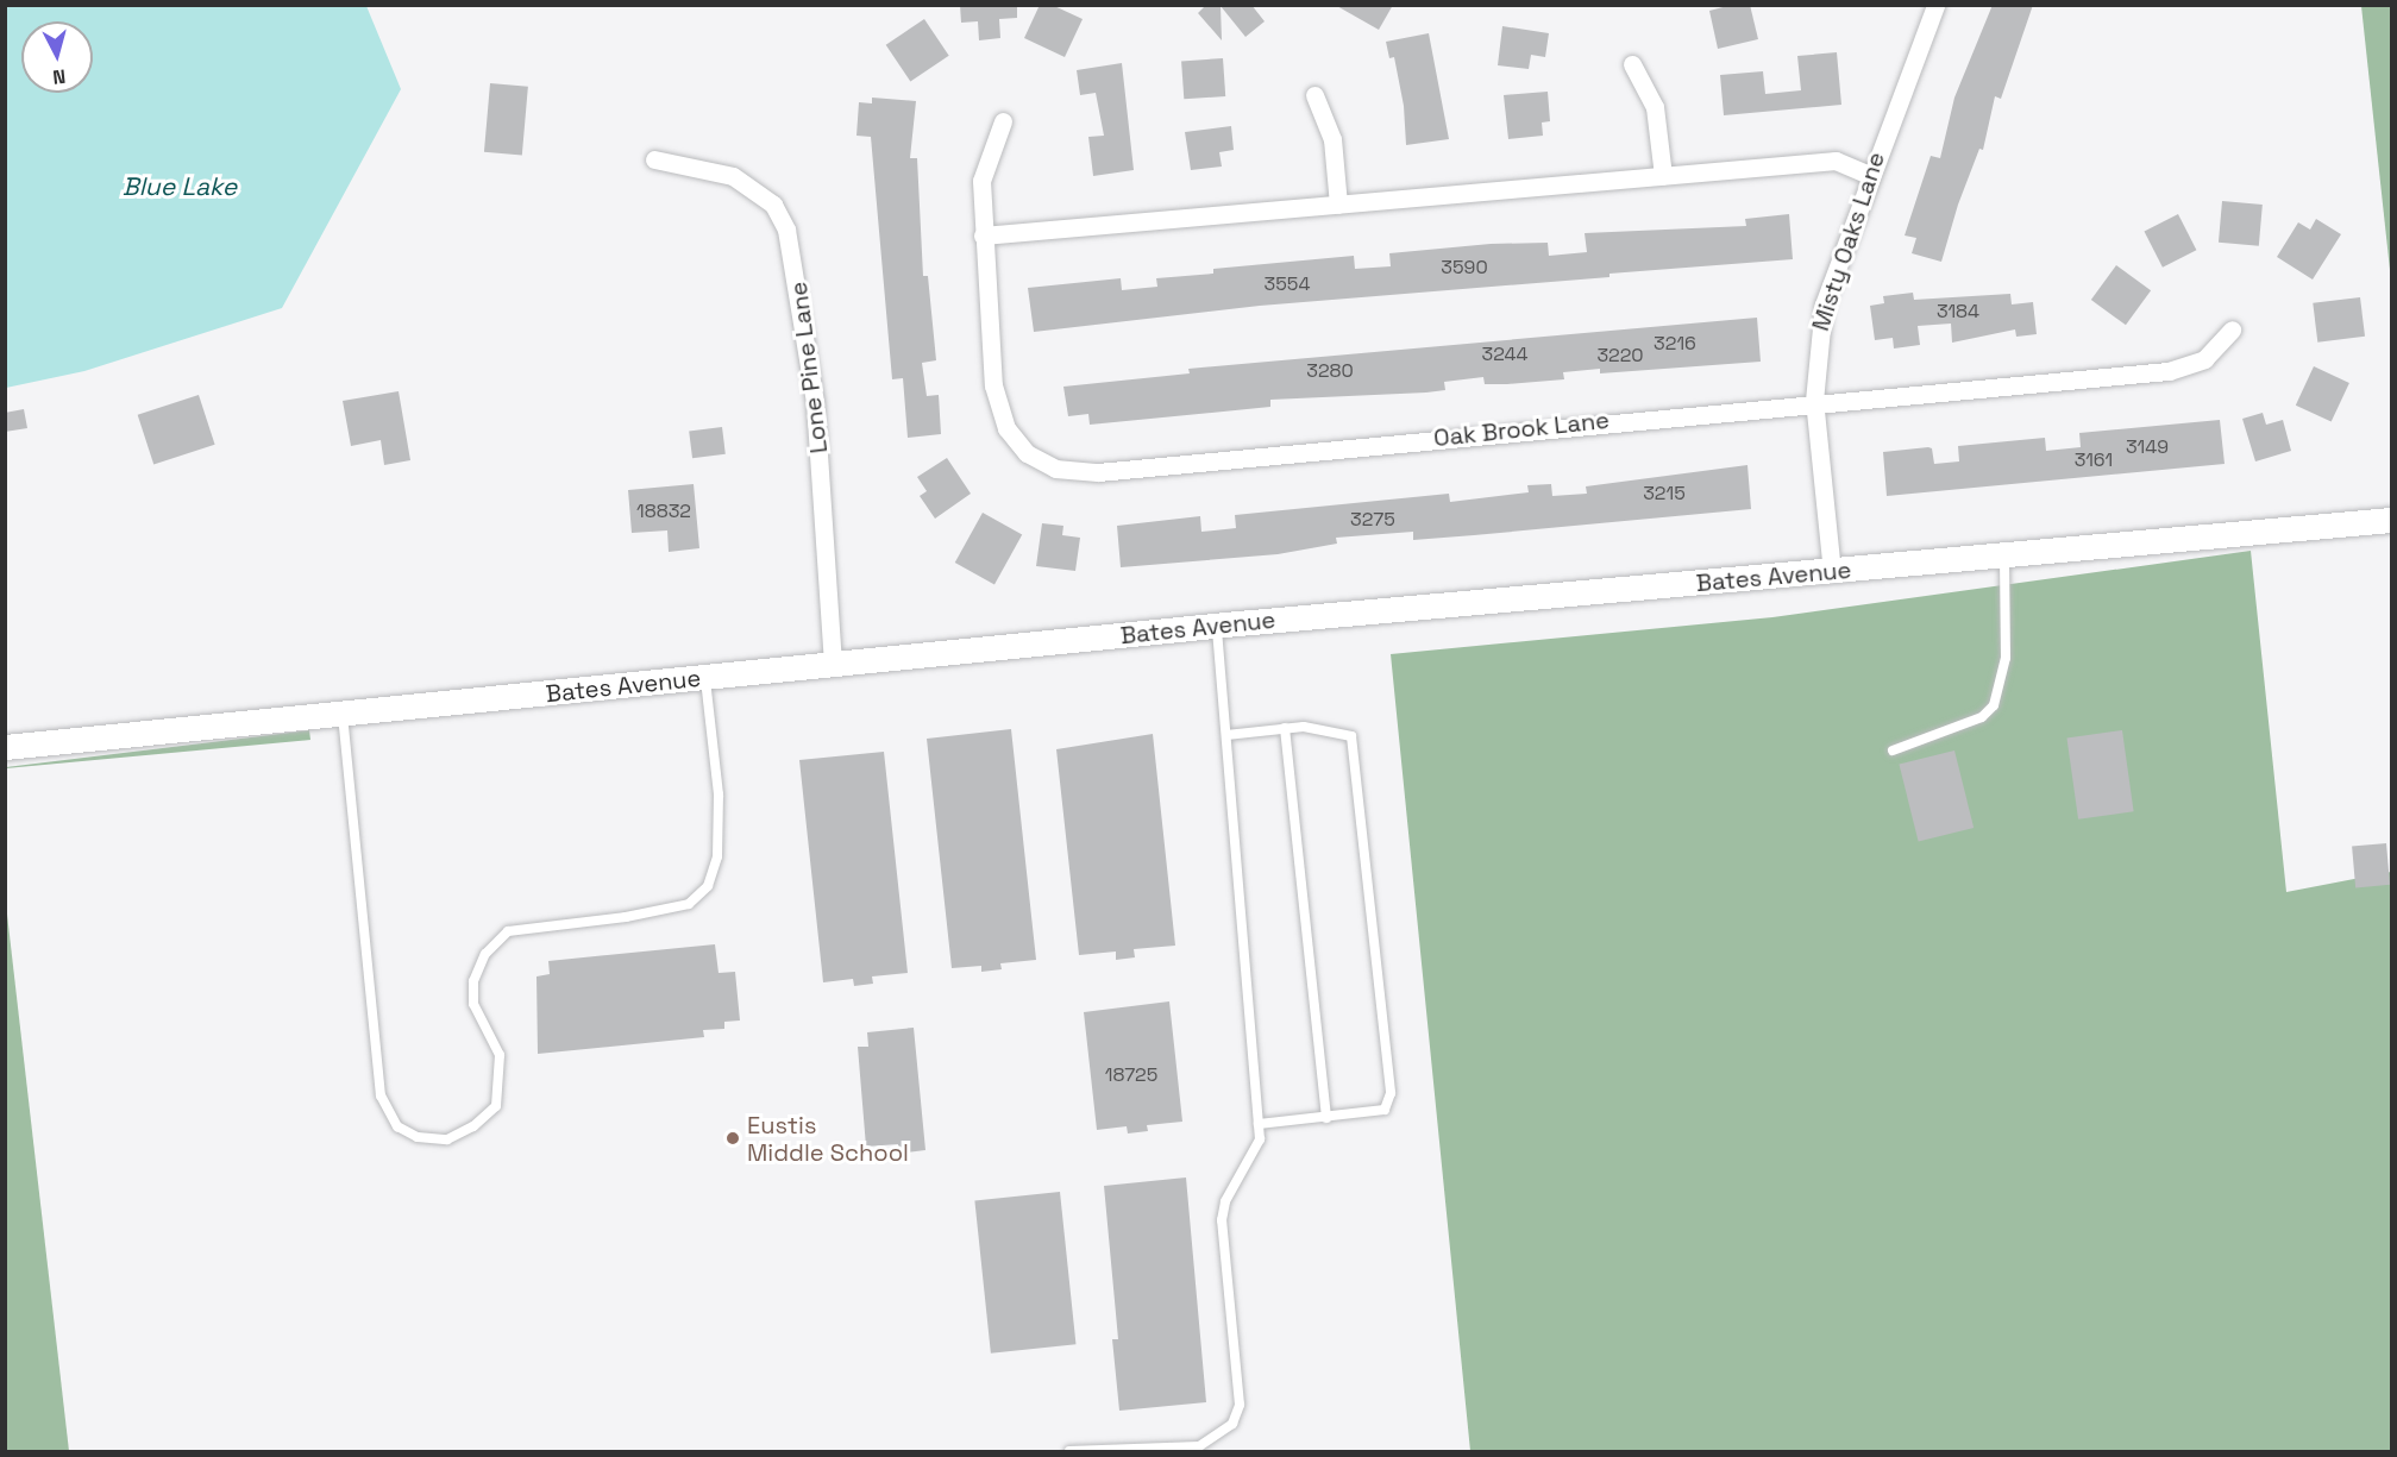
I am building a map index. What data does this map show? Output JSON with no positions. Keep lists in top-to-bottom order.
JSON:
{
  "streets": {
    "street": [
      "Misty Oaks Lane",
      "Lone Pine Lane",
      "Oak Brook Lane",
      "Bates Avenue"
    ]
  },
  "crossings": [
    ["Misty Oaks Lane", "Oak Brook Lane"],
    ["Misty Oaks Lane", "Bates Avenue"],
    ["Lone Pine Lane", "Bates Avenue"]
  ],
  "water": ["Blue Lake"],
  "places": ["Eustis Middle School"],
  "house_numbers": [
    "3590",
    "3554",
    "3184",
    "3216",
    "3244",
    "3220",
    "3280",
    "3149",
    "3161",
    "3215",
    "18832",
    "3275",
    "18725"
  ],
  "north": "bottom"
}
